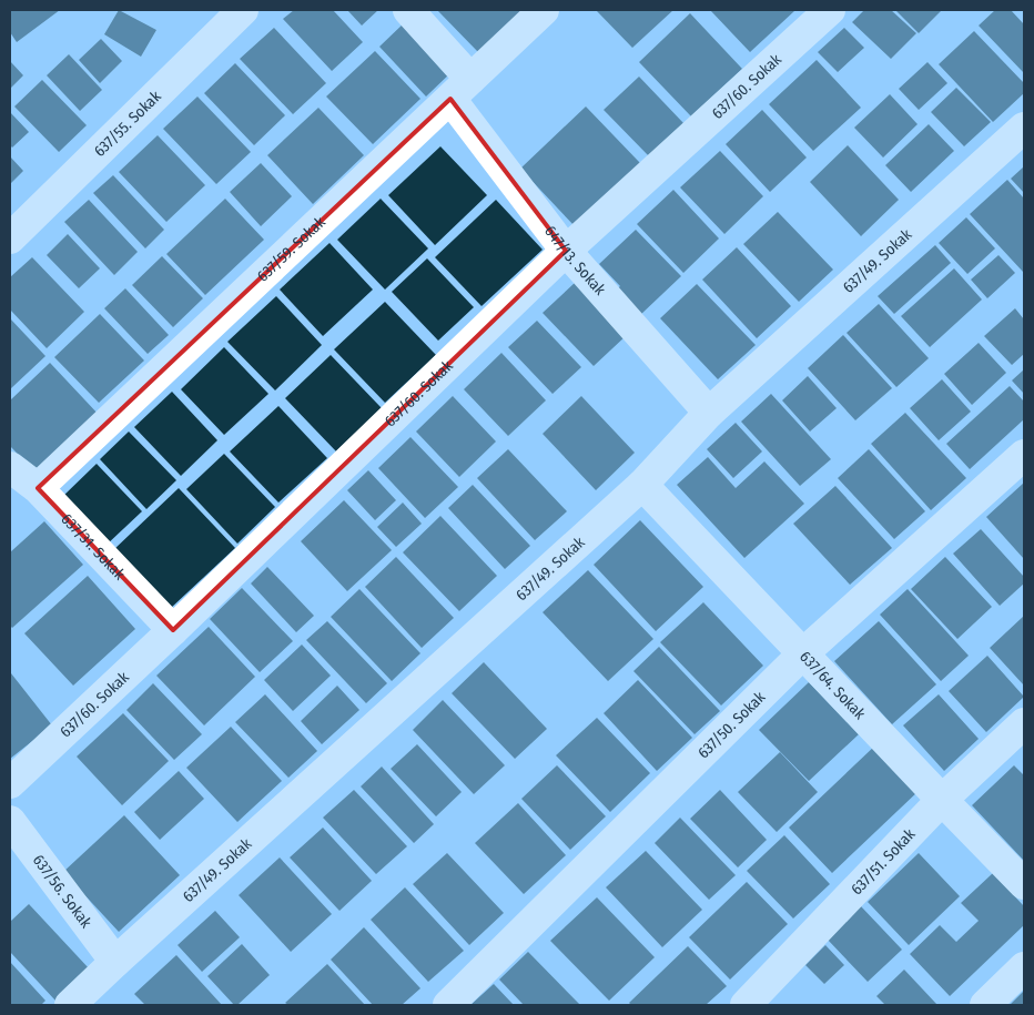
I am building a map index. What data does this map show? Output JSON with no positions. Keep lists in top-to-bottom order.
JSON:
{
  "streets": {
    "street": [
      "637/60. Sokak",
      "637/55. Sokak",
      "637/59. Sokak",
      "647/13. Sokak",
      "637/49. Sokak",
      "637/31. Sokak",
      "637/64. Sokak",
      "637/50. Sokak",
      "637/51. Sokak",
      "637/56. Sokak"
    ]
  },
  "crossings": [
    ["637/60. Sokak", "647/13. Sokak"],
    ["637/60. Sokak", "637/31. Sokak"],
    ["637/59. Sokak", "647/13. Sokak"],
    ["637/59. Sokak", "637/31. Sokak"],
    ["647/13. Sokak", "637/49. Sokak"],
    ["637/49. Sokak", "637/64. Sokak"],
    ["637/49. Sokak", "637/56. Sokak"],
    ["637/64. Sokak", "637/50. Sokak"],
    ["637/64. Sokak", "637/51. Sokak"]
  ]
}
